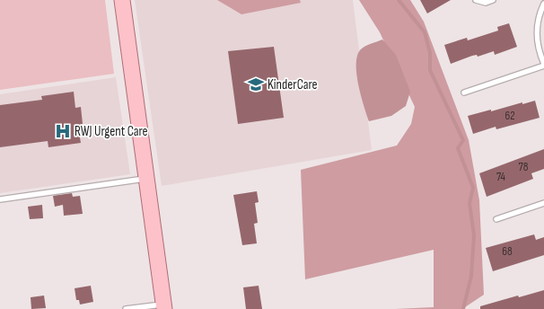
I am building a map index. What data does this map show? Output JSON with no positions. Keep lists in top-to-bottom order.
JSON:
{
  "places": {
    "school or university": ["KinderCare"],
    "hospital": ["RWJ Urgent Care"]
  },
  "house_numbers": [
    "62",
    "78",
    "74",
    "68"
  ]
}
